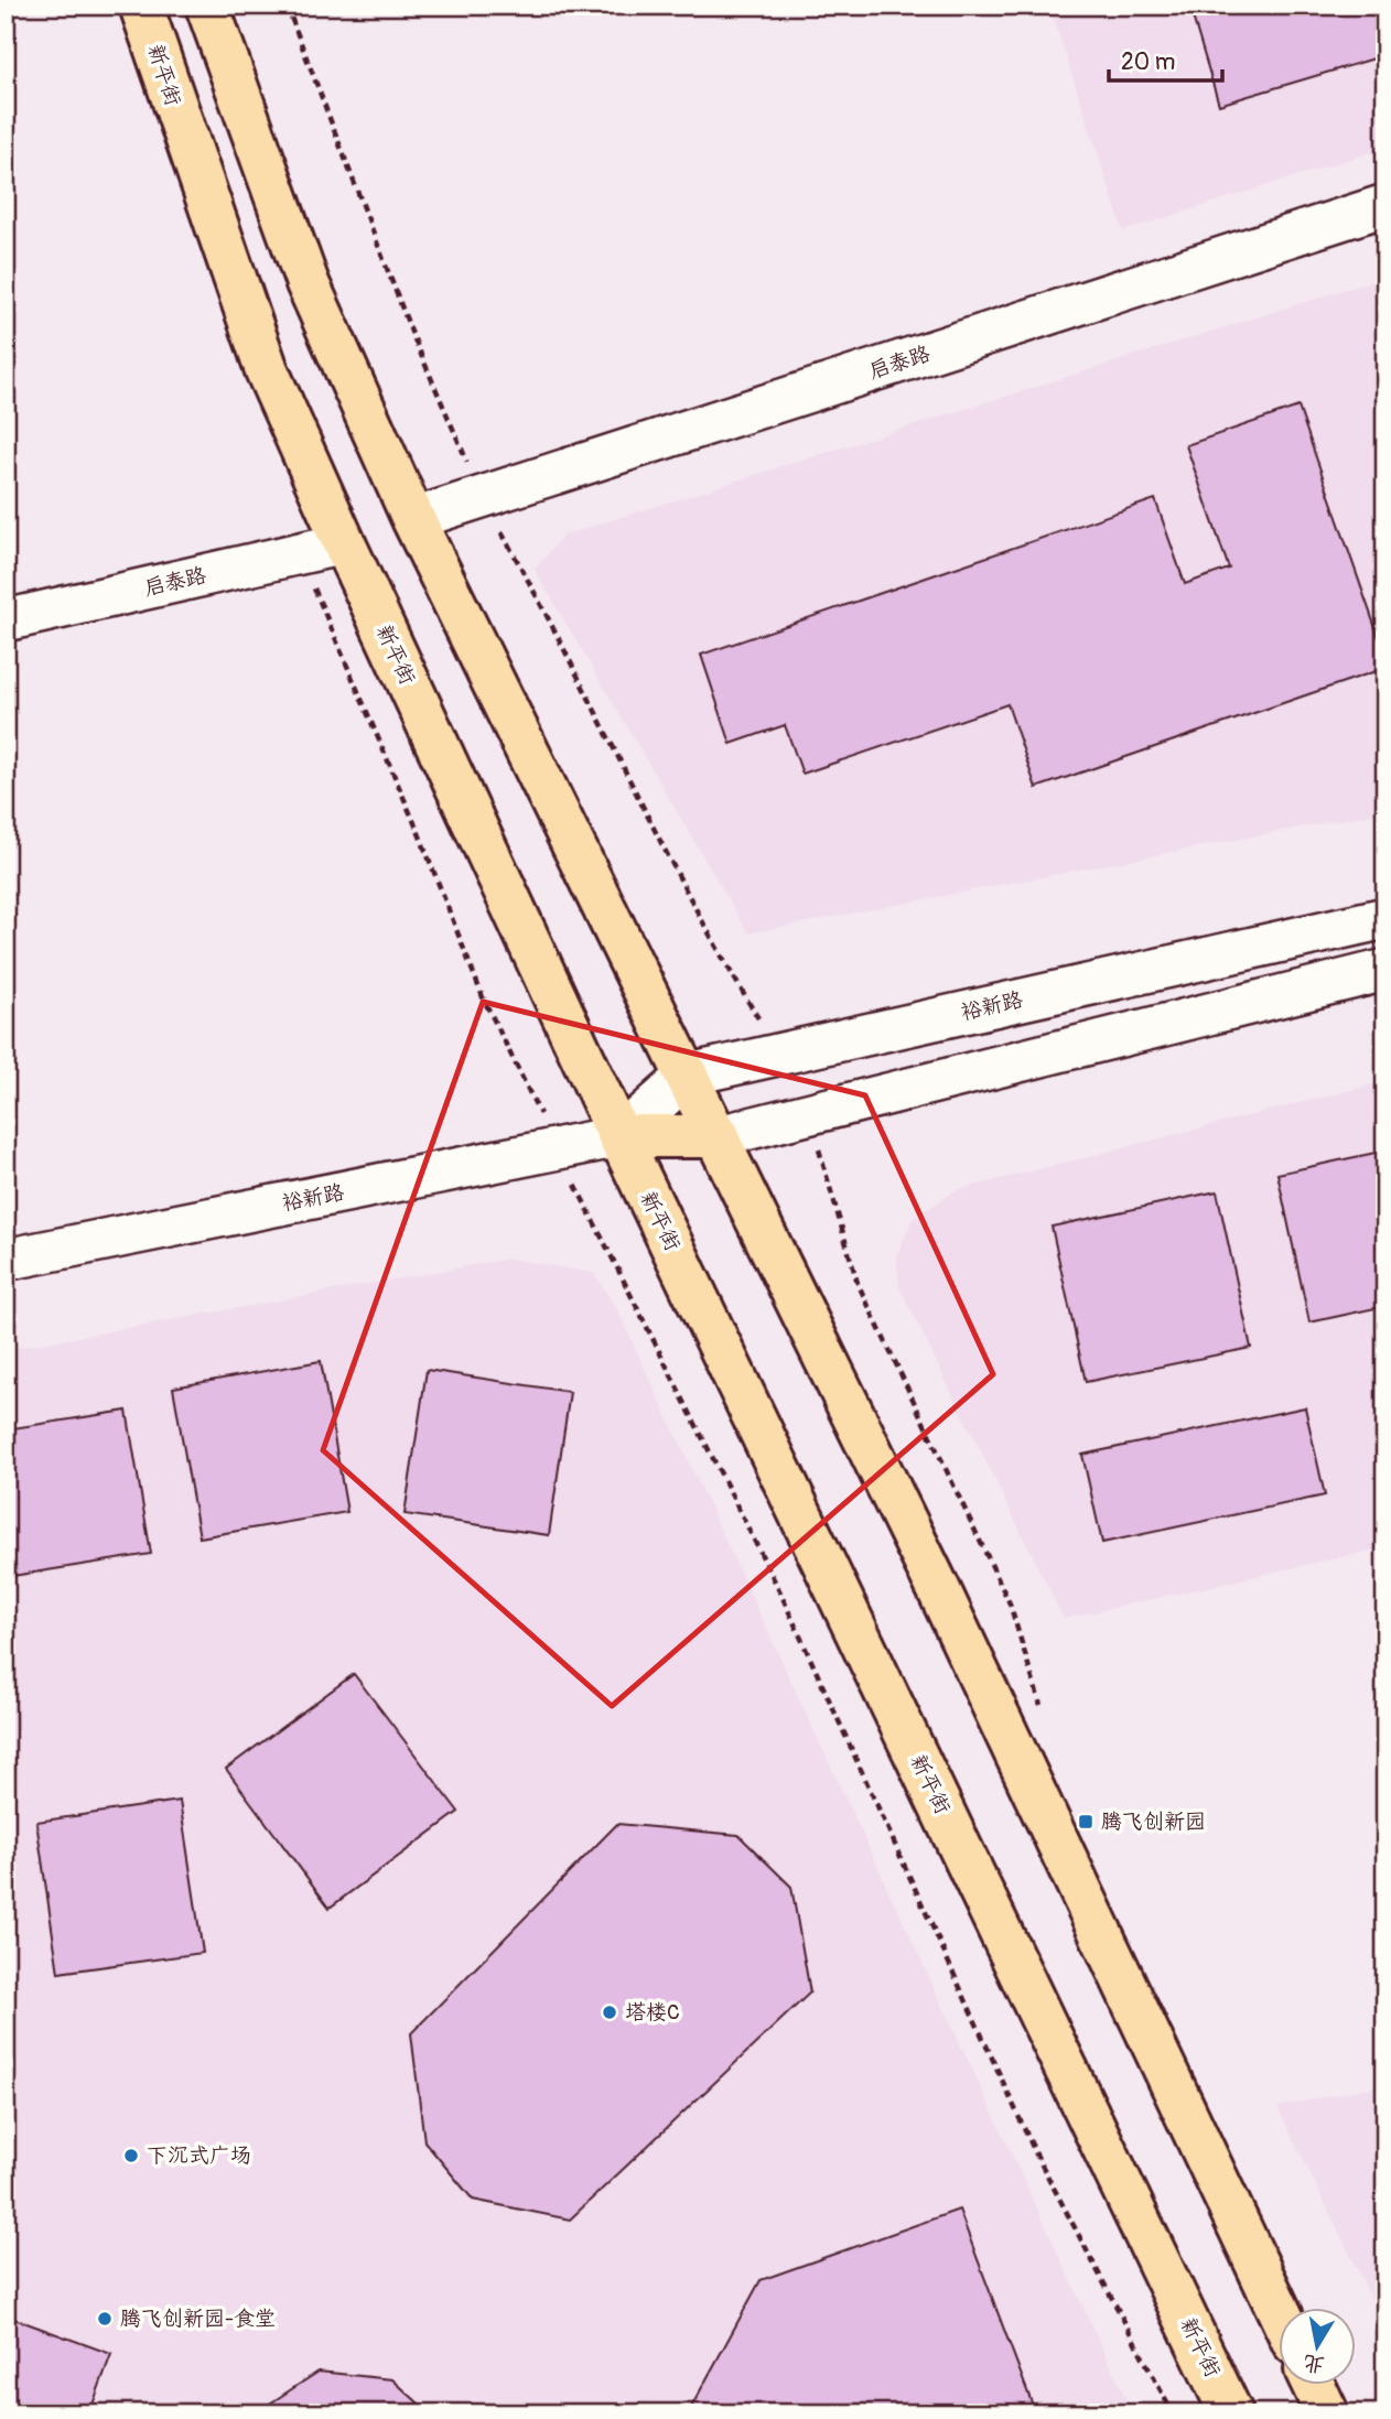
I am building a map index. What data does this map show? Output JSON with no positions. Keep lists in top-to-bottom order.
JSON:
{
  "streets": {
    "main road": ["新平街", "裕新路"],
    "street": ["启泰路"]
  },
  "crossings": [
    ["新平街", "启泰路"],
    ["新平街", "裕新路"]
  ],
  "places": {
    "transit": ["腾飞创新园"],
    "other": ["塔楼C", "下沉式广场", "腾飞创新园-食堂"]
  },
  "scale_bar": "20 m",
  "north": "bottom"
}
